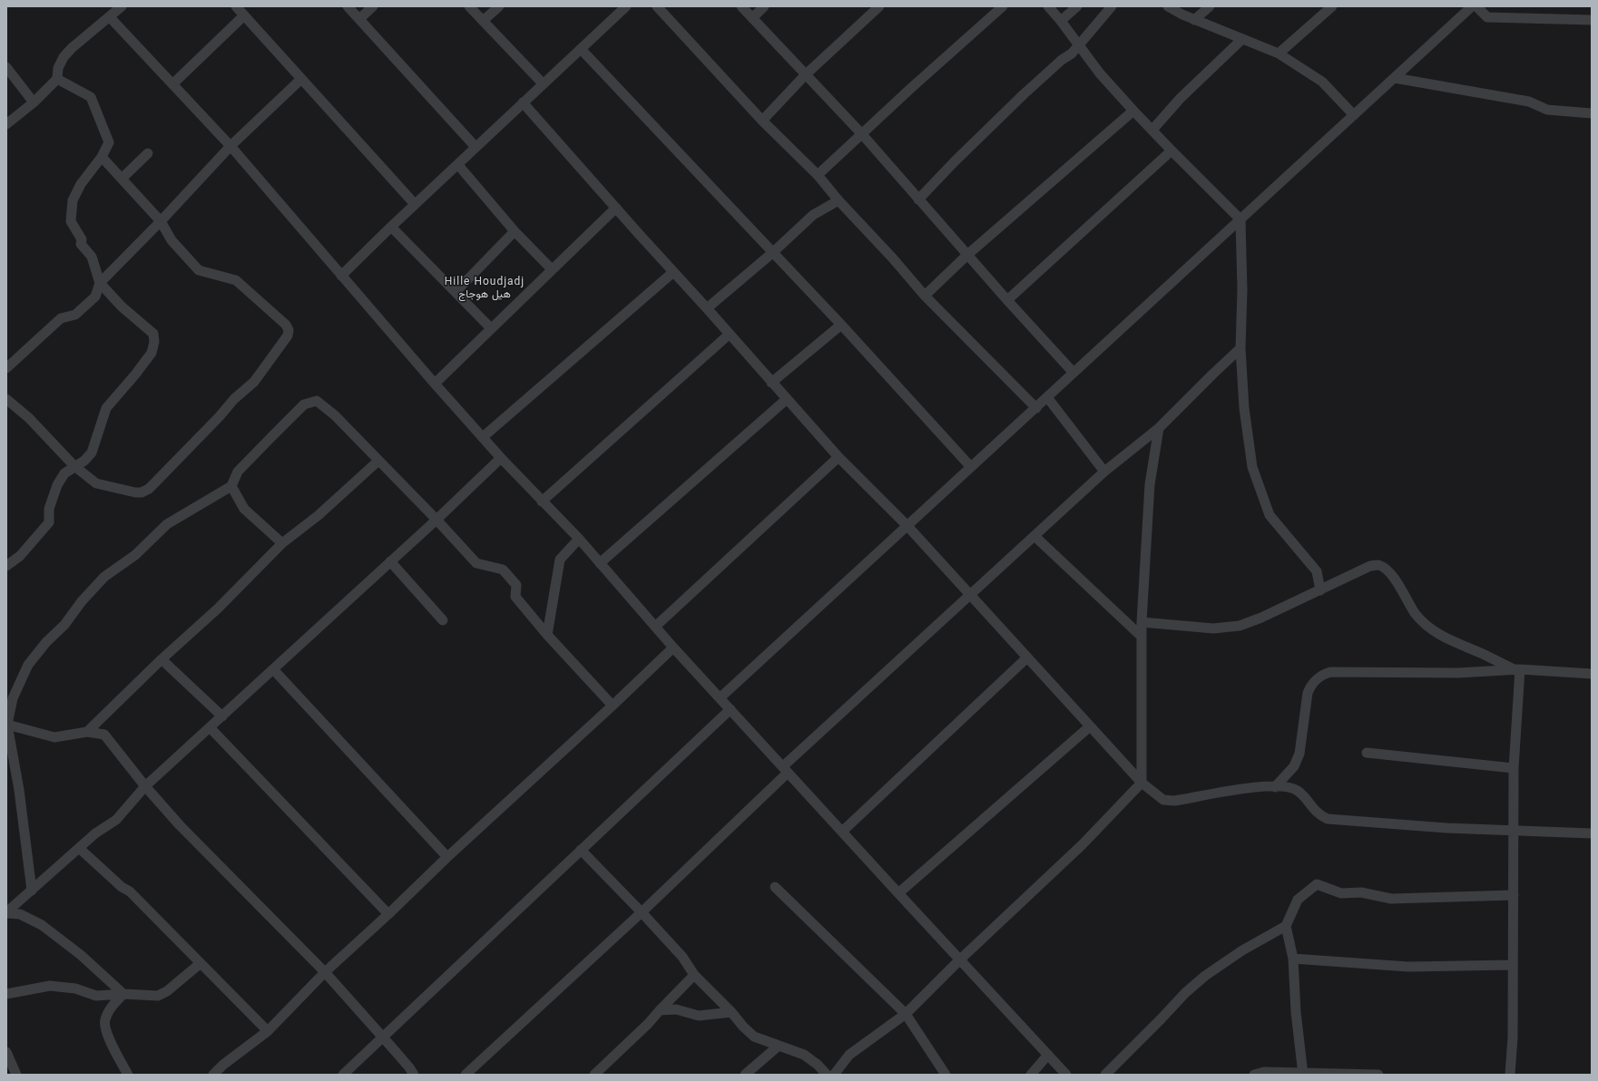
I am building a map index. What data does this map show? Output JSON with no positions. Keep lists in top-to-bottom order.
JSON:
{
  "districts": ["Hille Houdjadj هيل هوجاج"]
}
